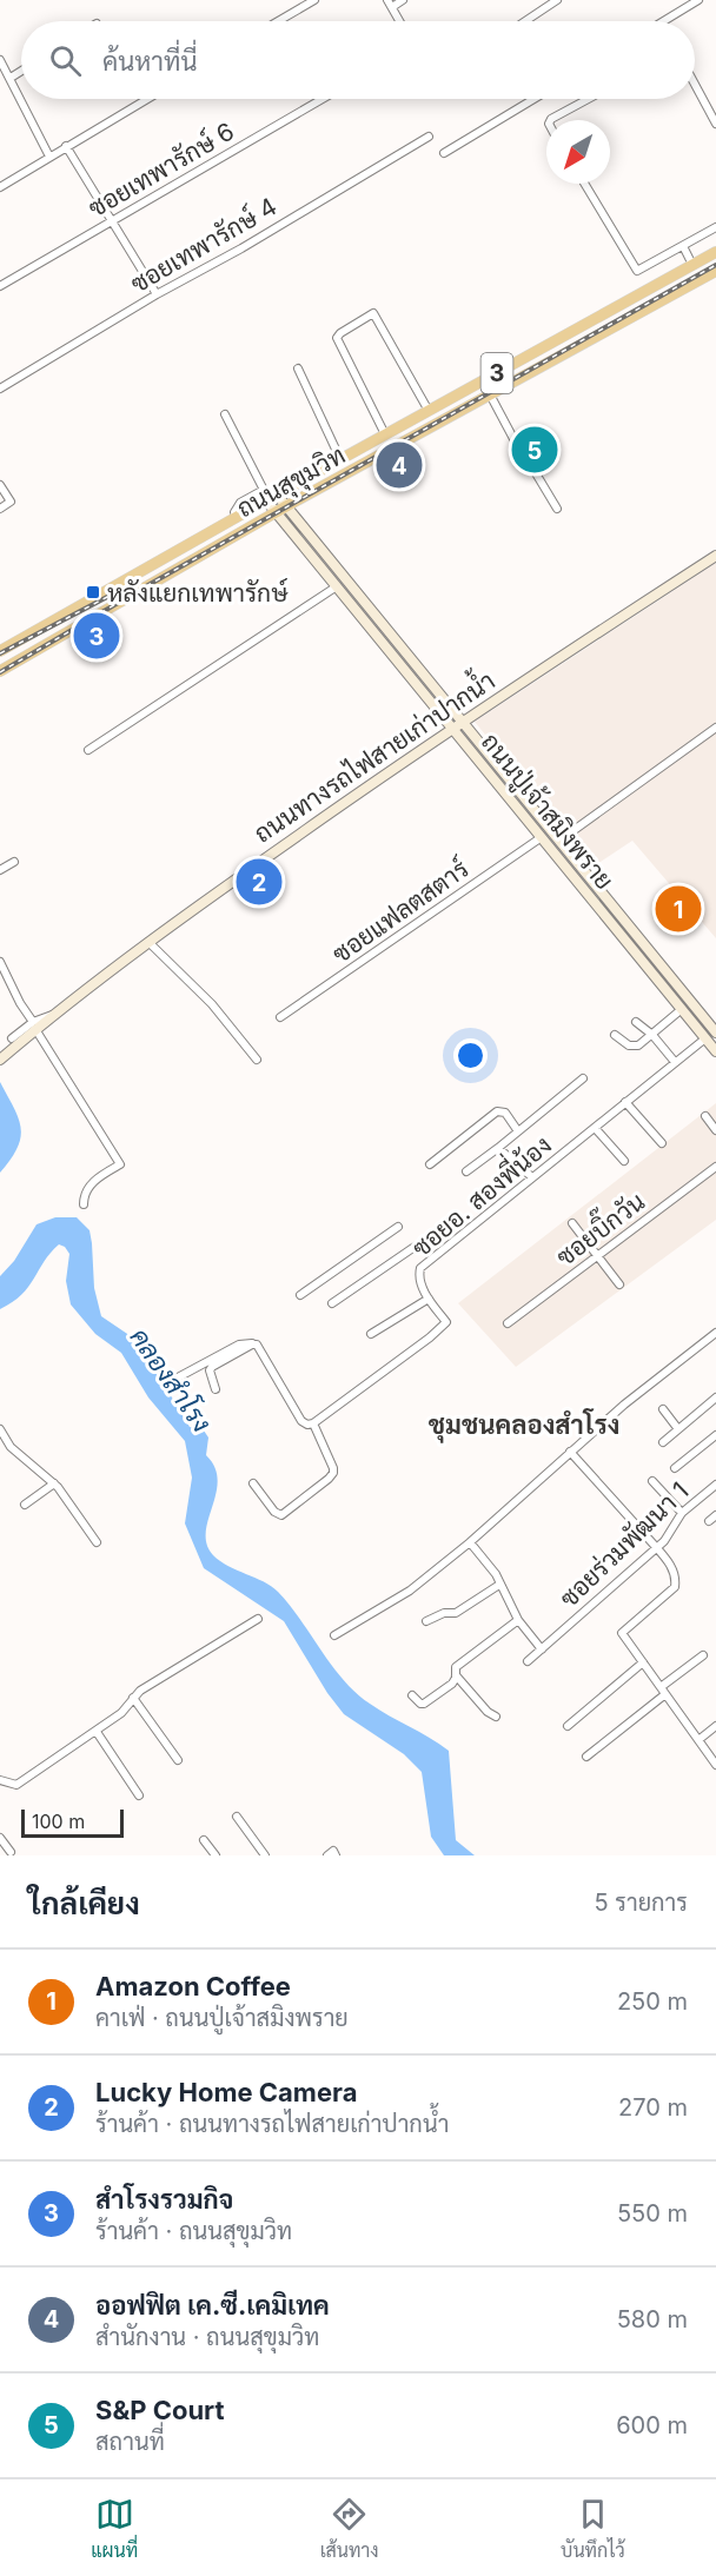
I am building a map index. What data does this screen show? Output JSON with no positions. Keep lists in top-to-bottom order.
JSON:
{
  "streets": {
    "highway": ["3", "ถนนสุขุมวิท"],
    "main road": ["ถนนทางรถไฟสายเก่าปากน้ำ", "ถนนปู่เจ้าสมิงพราย"],
    "street": [
      "ซอยเทพารักษ์ 6",
      "ซอยเทพารักษ์ 4",
      "ซอยแฟลตสตาร์",
      "ซอยอ. สองพี่น้อง",
      "ซอยบิ๊กวัน",
      "ซอยร่วมพัฒนา 1"
    ]
  },
  "crossings": [
    ["ถนนสุขุมวิท", "ถนนปู่เจ้าสมิงพราย"],
    ["ถนนทางรถไฟสายเก่าปากน้ำ", "ถนนปู่เจ้าสมิงพราย"],
    ["ถนนปู่เจ้าสมิงพราย", "ซอยแฟลตสตาร์"],
    ["ถนนปู่เจ้าสมิงพราย", "ซอยอ. สองพี่น้อง"]
  ],
  "districts": ["ชุมชนคลองสำโรง"],
  "water": ["คลองสำโรง"],
  "places": {
    "transit": ["หลังแยกเทพารักษ์"]
  },
  "scale_bar": "100 m",
  "north": "bottom left",
  "page": {
    "search": "ค้นหาที่นี่",
    "pins": [
      "5",
      "4",
      "3",
      "2",
      "1"
    ],
    "scale": "100 m",
    "heading": ["ใกล้เคียง", "5 รายการ"],
    "list": [
      {
        "mark": "1",
        "name": "Amazon Coffee",
        "note": "คาเฟ่ · ถนนปู่เจ้าสมิงพราย",
        "value": "250 m"
      },
      {
        "mark": "2",
        "name": "Lucky Home Camera",
        "note": "ร้านค้า · ถนนทางรถไฟสายเก่าปากน้ำ",
        "value": "270 m"
      },
      {
        "mark": "3",
        "name": "สำโรงรวมกิจ",
        "note": "ร้านค้า · ถนนสุขุมวิท",
        "value": "550 m"
      },
      {
        "mark": "4",
        "name": "ออฟฟิต เค.ซี.เคมิเทค",
        "note": "สำนักงาน · ถนนสุขุมวิท",
        "value": "580 m"
      },
      {
        "mark": "5",
        "name": "S&P Court",
        "note": "สถานที่",
        "value": "600 m"
      }
    ],
    "nav": ["แผนที่", "เส้นทาง", "บันทึกไว้"]
  }
}
